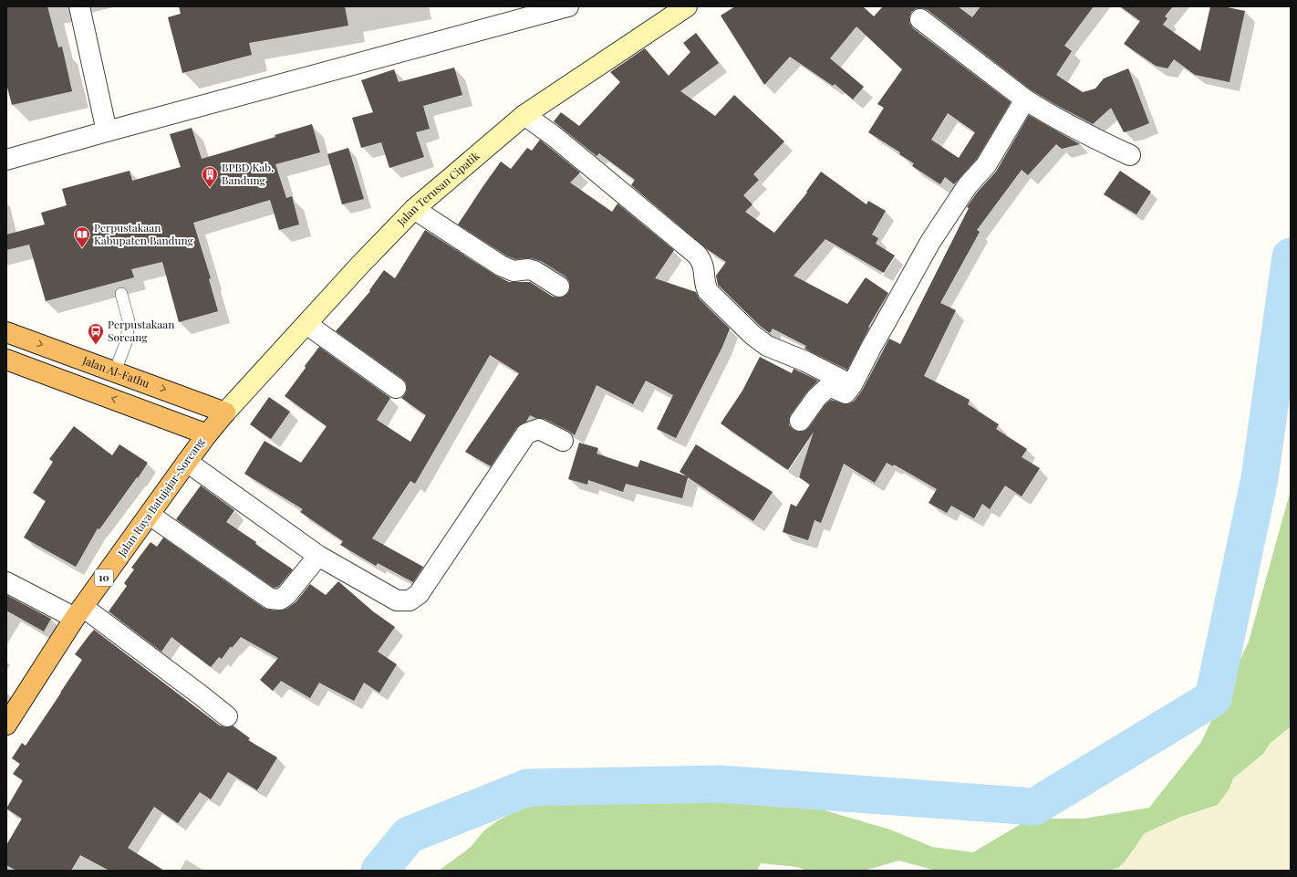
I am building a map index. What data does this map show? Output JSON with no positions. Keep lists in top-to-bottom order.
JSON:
{
  "streets": {
    "highway": ["Jalan Al-Fathu", "Jalan Raya Batujajar-Soreang", "10"],
    "main road": ["Jalan Terusan Cipatik"]
  },
  "crossings": [
    ["Jalan Terusan Cipatik", "Jalan Al-Fathu"],
    ["Jalan Terusan Cipatik", "10"],
    ["Jalan Al-Fathu", "10"],
    ["Jalan Raya Batujajar-Soreang", "10"]
  ],
  "places": {
    "building": ["BPBD Kab. Bandung"],
    "library": ["Perpustakaan Kabupaten Bandung"],
    "bus stop": ["Perpustakaan Soreang"]
  }
}
